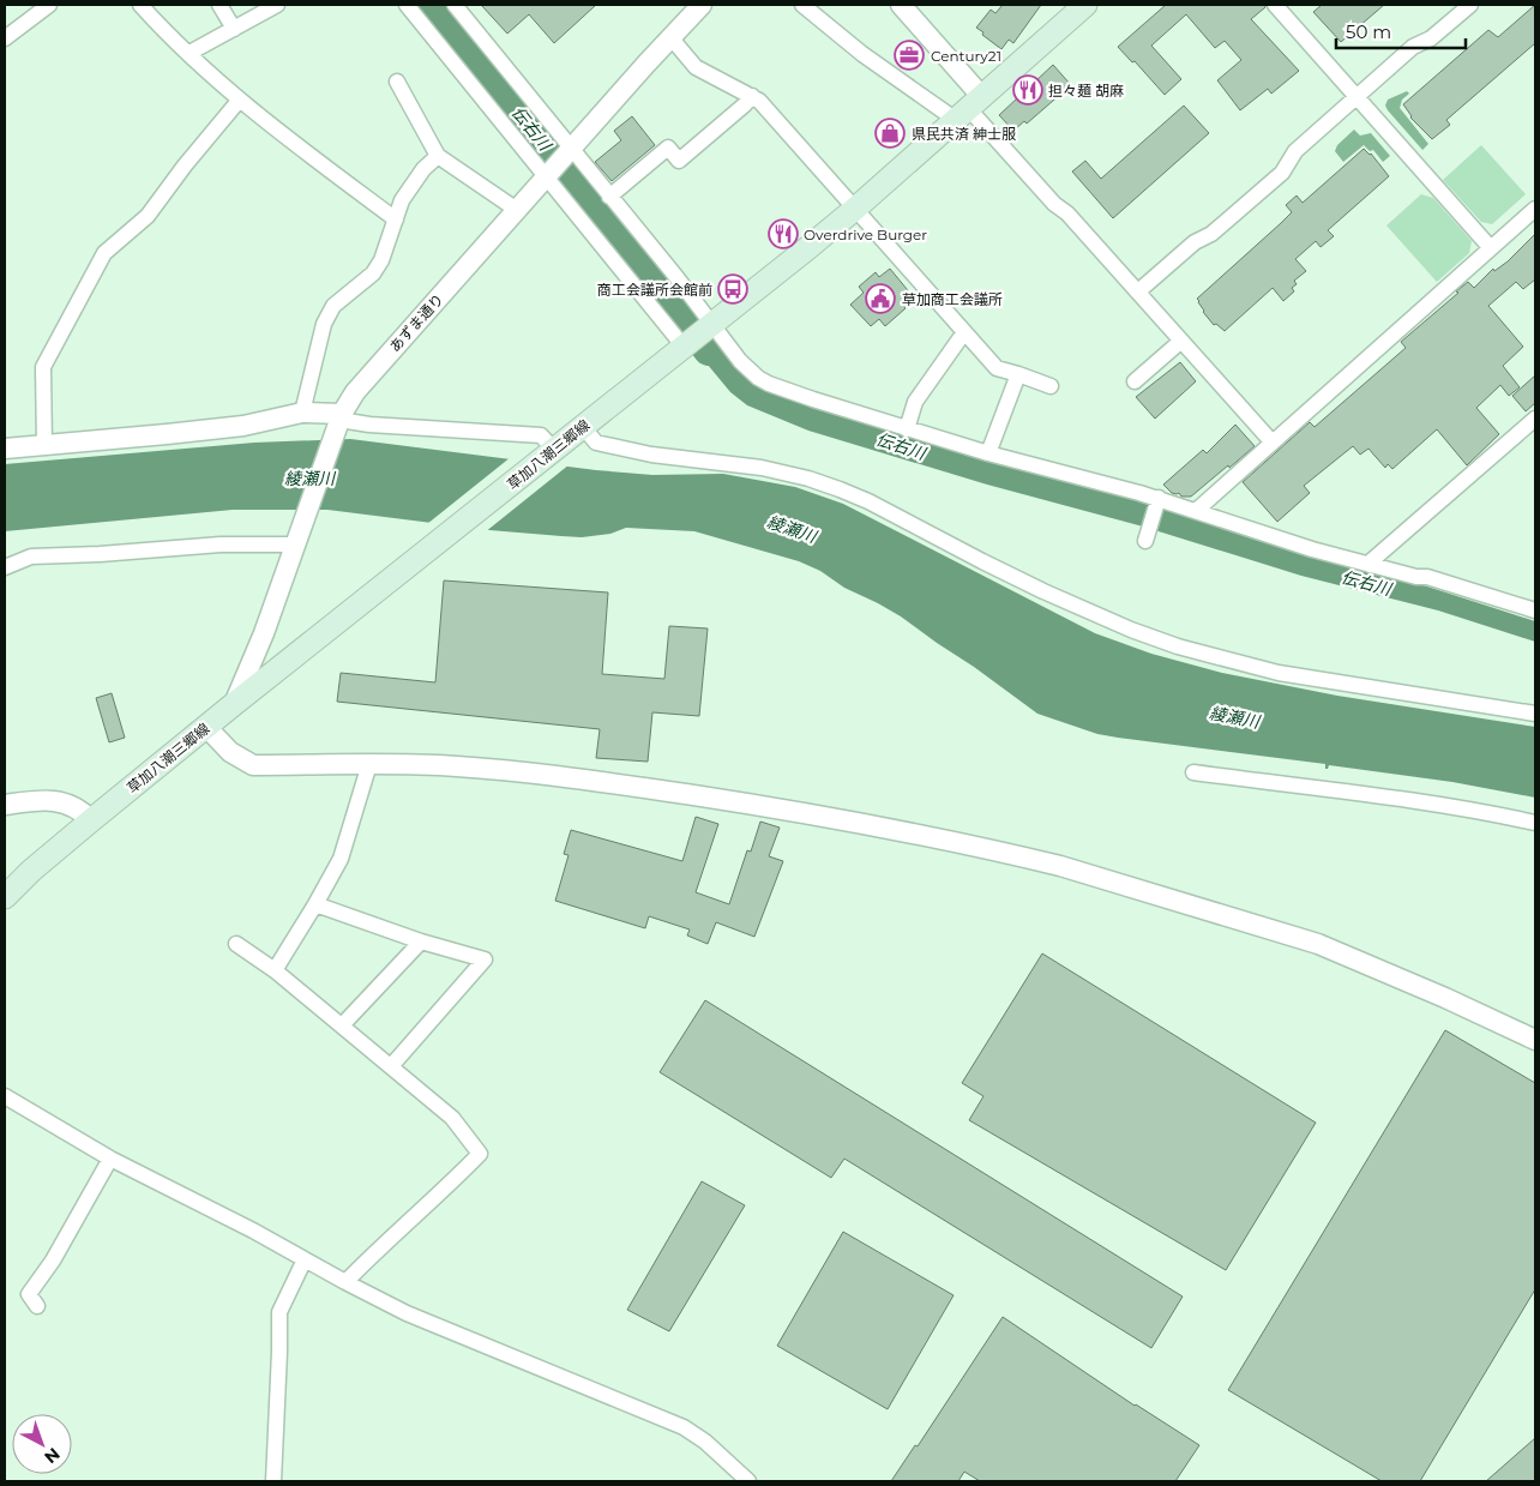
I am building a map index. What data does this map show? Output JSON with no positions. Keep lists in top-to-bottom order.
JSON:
{
  "streets": {
    "main road": ["草加八潮三郷線"],
    "street": ["あずま通り"]
  },
  "crossings": [
    ["あずま通り", "草加八潮三郷線"]
  ],
  "water": ["伝右川", "綾瀬川"],
  "places": {
    "office": ["Century21"],
    "restaurant": ["担々麺 胡麻", "Overdrive Burger"],
    "shop": ["県民共済 紳士服"],
    "bus stop": ["商工会議所会館前"],
    "public building": ["草加商工会議所"]
  },
  "scale_bar": "50 m",
  "north": "bottom right"
}
